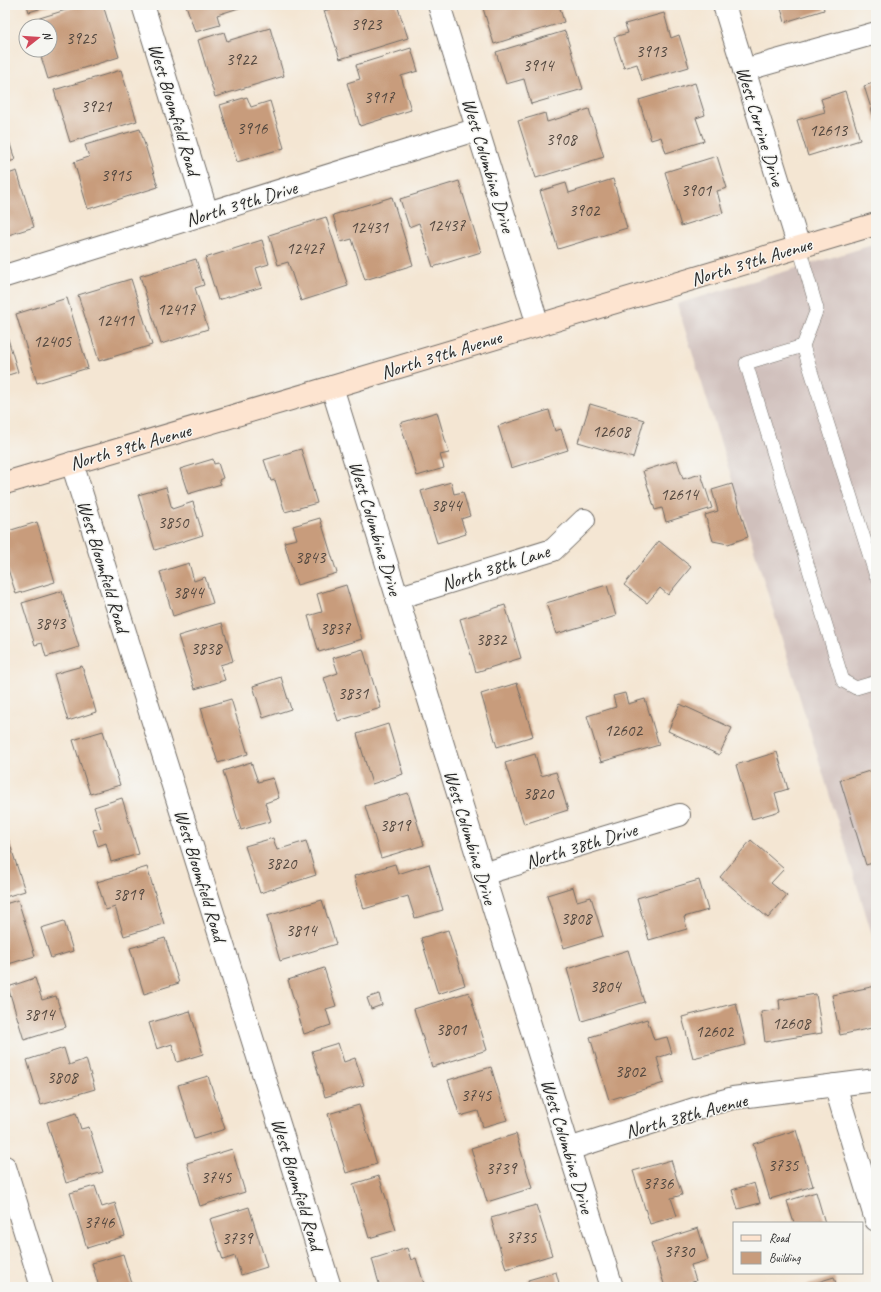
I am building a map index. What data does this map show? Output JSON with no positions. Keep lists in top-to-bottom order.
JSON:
{
  "streets": {
    "street": [
      "West Bloomfield Road",
      "West Corrine Drive",
      "West Columbine Drive",
      "North 39th Drive",
      "North 39th Avenue",
      "North 38th Lane",
      "North 38th Drive",
      "North 38th Avenue"
    ]
  },
  "crossings": [
    ["West Bloomfield Road", "North 39th Drive"],
    ["West Bloomfield Road", "North 39th Avenue"],
    ["West Corrine Drive", "North 39th Avenue"],
    ["West Columbine Drive", "North 39th Drive"],
    ["West Columbine Drive", "North 39th Avenue"],
    ["West Columbine Drive", "North 38th Lane"],
    ["West Columbine Drive", "North 38th Drive"],
    ["West Columbine Drive", "North 38th Avenue"]
  ],
  "house_numbers": [
    "3923",
    "3925",
    "3913",
    "3922",
    "3914",
    "3917",
    "3921",
    "3916",
    "12613",
    "3908",
    "3915",
    "3901",
    "3902",
    "12437",
    "12431",
    "12427",
    "12417",
    "12411",
    "12405",
    "12608",
    "12614",
    "3844",
    "3850",
    "3843",
    "3844",
    "3843",
    "3837",
    "3832",
    "3838",
    "3831",
    "12602",
    "3820",
    "3819",
    "3820",
    "3819",
    "3808",
    "3814",
    "3804",
    "3814",
    "12608",
    "3801",
    "12602",
    "3802",
    "3808",
    "3745",
    "3735",
    "3739",
    "3745",
    "3736",
    "3746",
    "3735",
    "3739",
    "3730"
  ],
  "legend": ["Road", "Building"],
  "north": "right"
}
